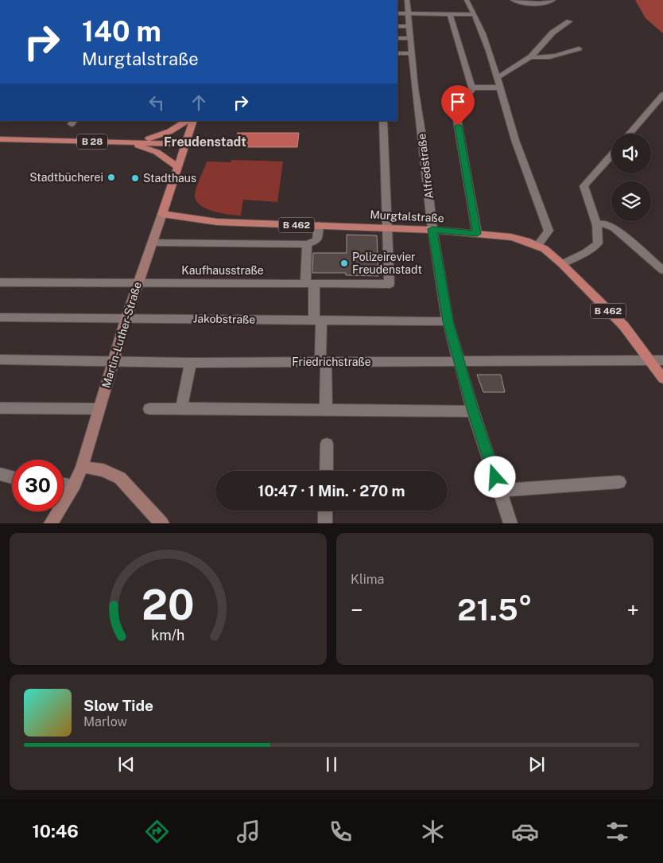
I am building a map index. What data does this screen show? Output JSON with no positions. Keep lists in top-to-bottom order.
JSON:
{
  "streets": {
    "main road": [
      "B 28",
      "Murgtalstraße",
      "B 462",
      "Martin-Luther-Straße"
    ],
    "street": [
      "Alfredstraße",
      "Kaufhausstraße",
      "Jakobstraße",
      "Friedrichstraße"
    ]
  },
  "crossings": [
    ["B 28", "Martin-Luther-Straße"],
    ["Alfredstraße", "Murgtalstraße"],
    ["Alfredstraße", "Jakobstraße"],
    ["Alfredstraße", "Friedrichstraße"],
    ["Murgtalstraße", "Kaufhausstraße"],
    ["Murgtalstraße", "Martin-Luther-Straße"],
    ["Murgtalstraße", "Friedrichstraße"],
    ["Kaufhausstraße", "Martin-Luther-Straße"],
    ["Jakobstraße", "Martin-Luther-Straße"],
    ["Martin-Luther-Straße", "Friedrichstraße"]
  ],
  "districts": ["Freudenstadt"],
  "places": ["Stadtbücherei", "Stadthaus", "Polizeirevier Freudenstadt"],
  "page": {
    "turn": ["140 m", "Murgtalstraße"],
    "limit": "30",
    "trip": "10:47 · 1 Min. · 270 m",
    "tile": "Klima",
    "heat": ["−", "21.5°", "+"],
    "song": ["Slow Tide", "Marlow"],
    "tabs": "10:46",
    "gauge": ["20", "km/h"]
  }
}
